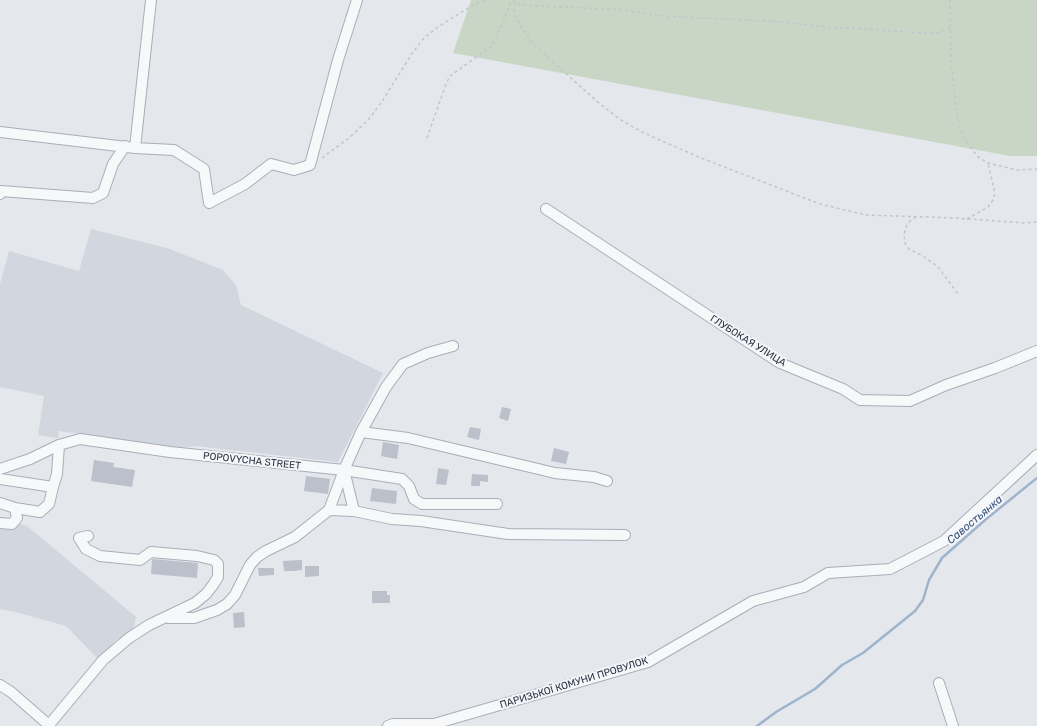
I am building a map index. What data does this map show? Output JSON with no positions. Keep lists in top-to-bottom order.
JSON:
{
  "streets": {
    "street": ["ГЛУБОКАЯ УЛИЦА", "POPOVYCHA STREET", "ПАРИЗЬКОЇ КОМУНИ ПРОВУЛОК"]
  },
  "water": ["Савостьянка"]
}
